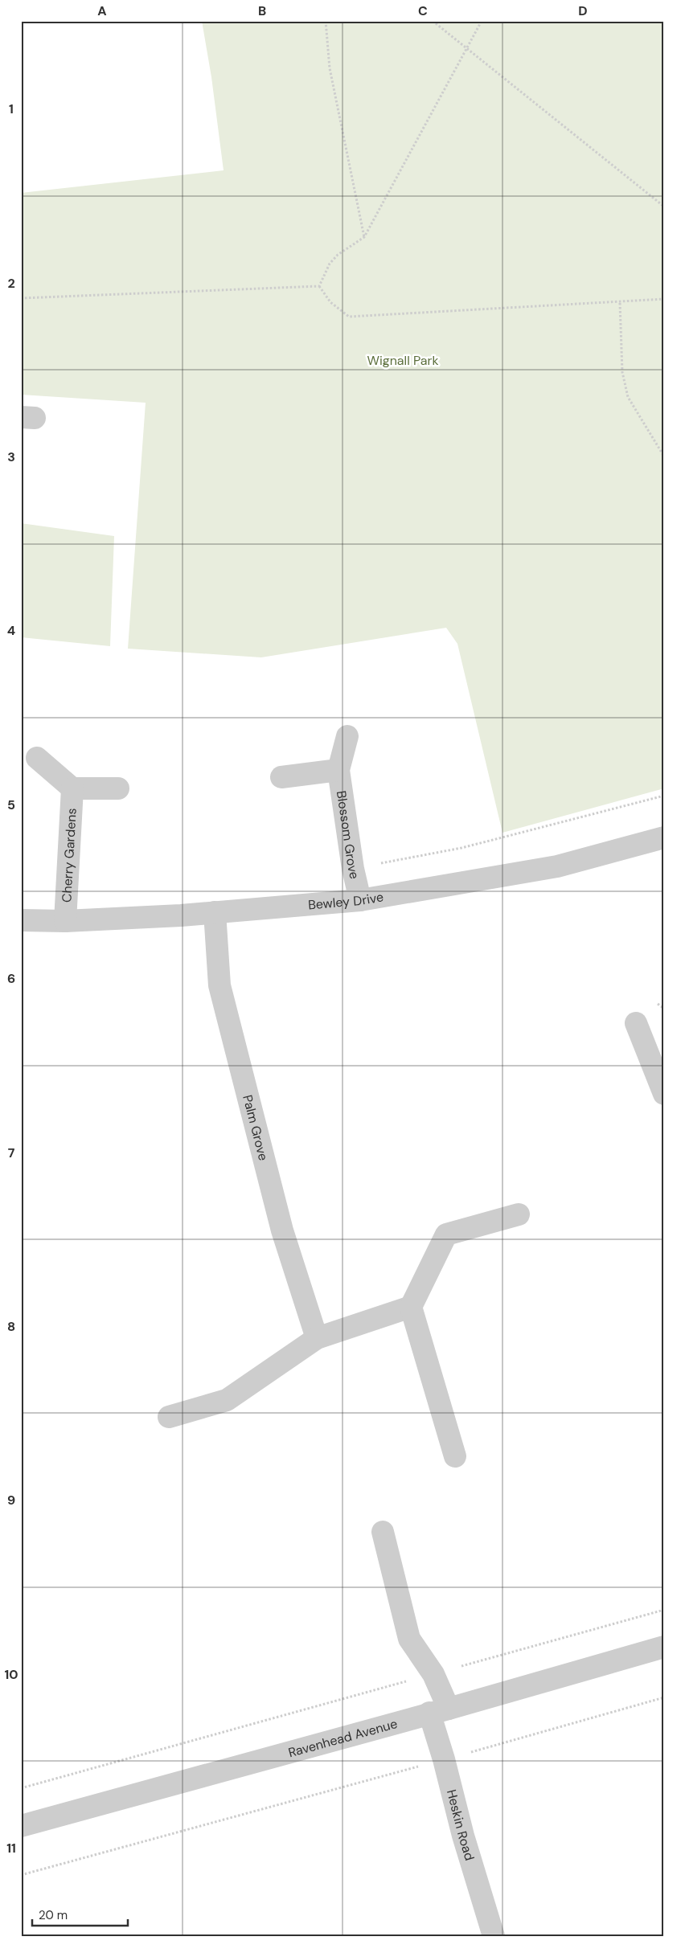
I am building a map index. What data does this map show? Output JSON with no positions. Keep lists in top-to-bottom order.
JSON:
{
  "streets": {
    "street": [
      "Blossom Grove",
      "Cherry Gardens",
      "Bewley Drive",
      "Palm Grove",
      "Ravenhead Avenue",
      "Heskin Road"
    ]
  },
  "crossings": [
    ["Blossom Grove", "Bewley Drive"],
    ["Cherry Gardens", "Bewley Drive"],
    ["Bewley Drive", "Palm Grove"],
    ["Ravenhead Avenue", "Heskin Road"]
  ],
  "parks": ["Wignall Park"],
  "scale_bar": "20 m",
  "grid": {
    "columns": [
      "A",
      "B",
      "C",
      "D"
    ],
    "rows": [
      "1",
      "2",
      "3",
      "4",
      "5",
      "6",
      "7",
      "8",
      "9",
      "10",
      "11"
    ]
  }
}
